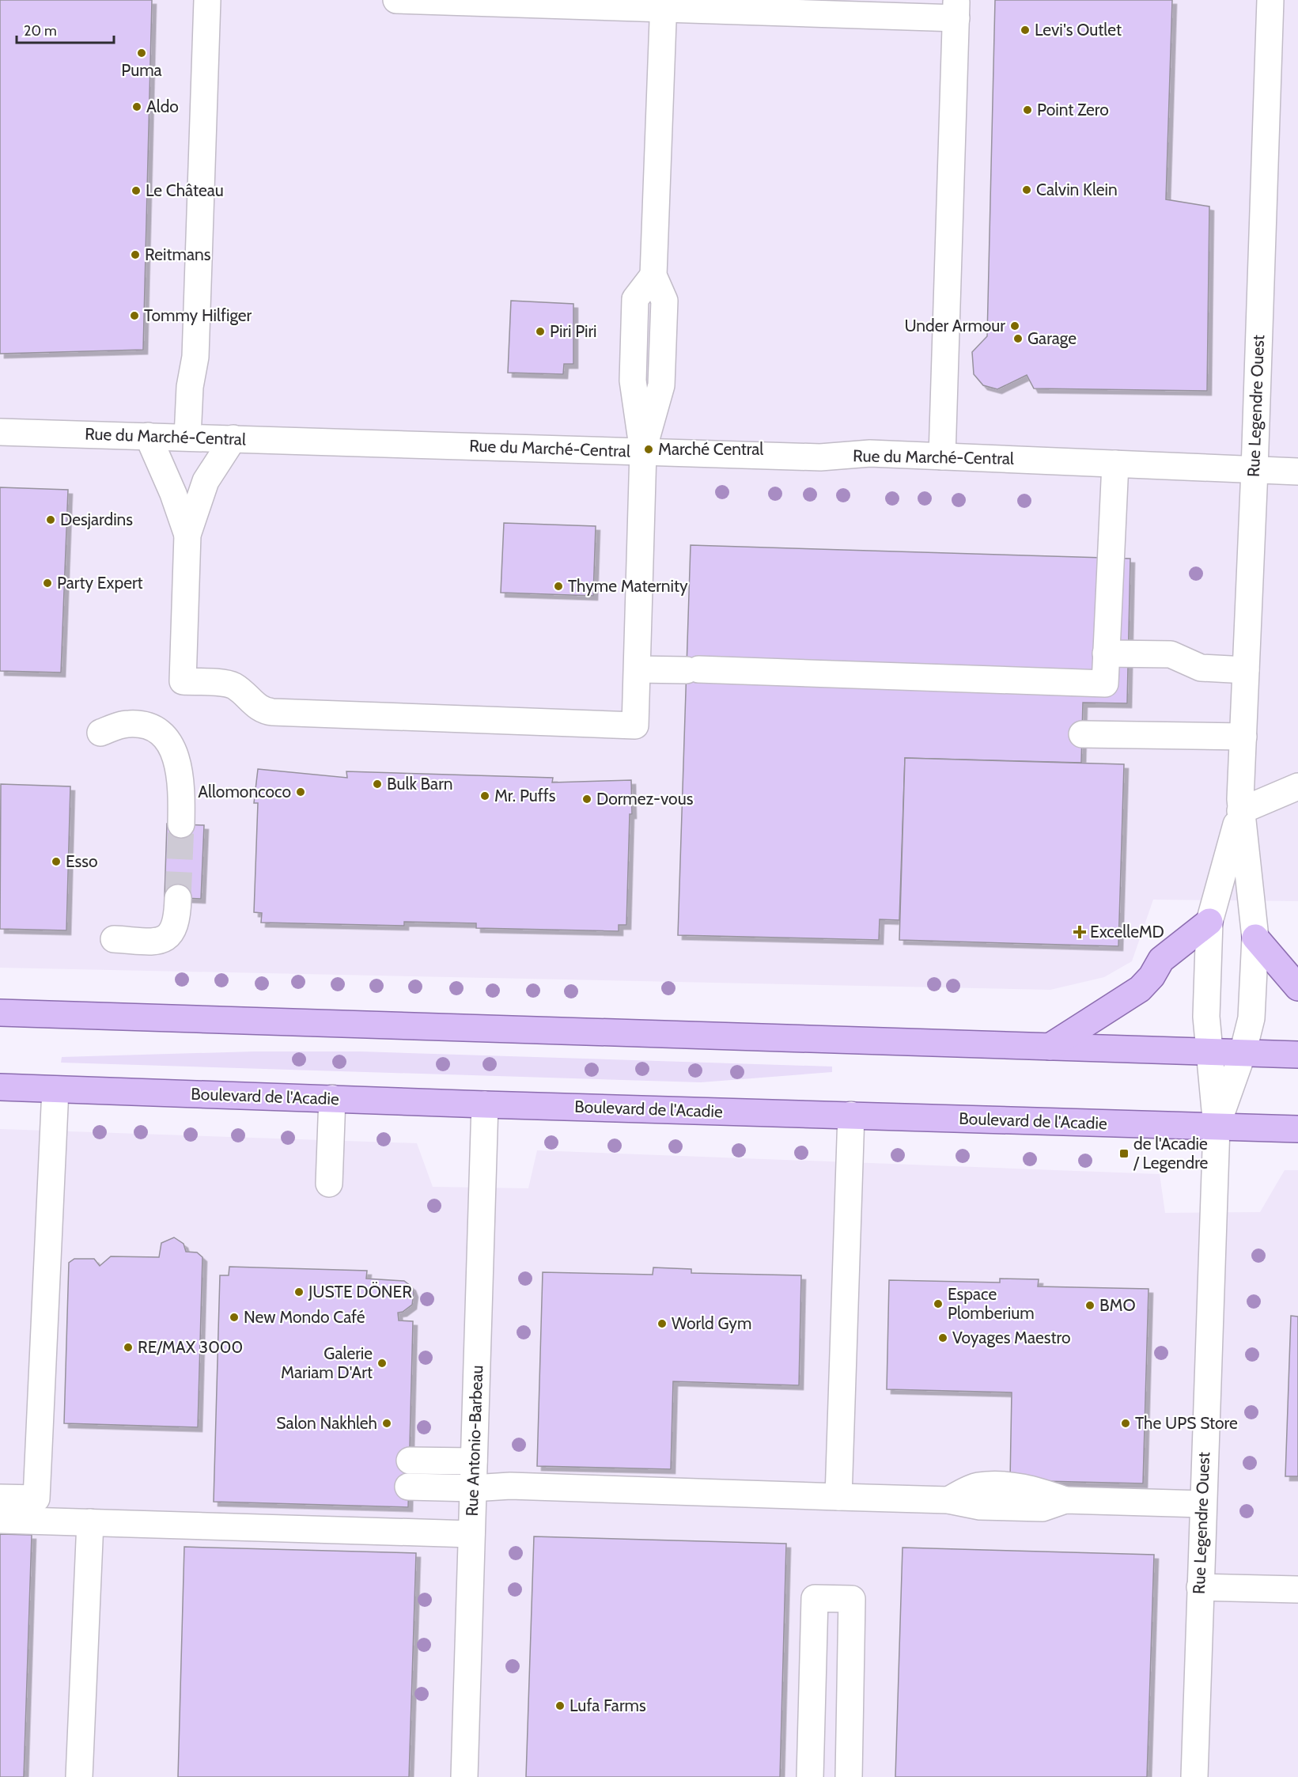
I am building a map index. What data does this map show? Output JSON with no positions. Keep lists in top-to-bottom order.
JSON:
{
  "streets": {
    "main road": ["Boulevard de l'Acadie"],
    "street": ["Rue Legendre Ouest", "Rue du Marché-Central", "Rue Antonio-Barbeau"]
  },
  "crossings": [
    ["Rue Legendre Ouest", "Rue du Marché-Central"],
    ["Rue Legendre Ouest", "Boulevard de l'Acadie"],
    ["Boulevard de l'Acadie", "Rue Antonio-Barbeau"]
  ],
  "places": {
    "other": [
      "Levi's Outlet",
      "Puma",
      "Aldo",
      "Point Zero",
      "Calvin Klein",
      "Le Château",
      "Reitmans",
      "Tommy Hilfiger",
      "Under Armour",
      "Piri Piri",
      "Garage",
      "Marché Central",
      "Desjardins",
      "Party Expert",
      "Thyme Maternity",
      "Bulk Barn",
      "Allomoncoco",
      "Mr. Puffs",
      "Dormez-vous",
      "Esso",
      "JUSTE DÖNER",
      "Espace Plomberium",
      "BMO",
      "New Mondo Café",
      "World Gym",
      "Voyages Maestro",
      "RE/MAX 3000",
      "Galerie Mariam D'Art",
      "Salon Nakhleh",
      "The UPS Store",
      "Lufa Farms"
    ],
    "health": ["ExcelleMD"],
    "transit": ["de l'Acadie / Legendre"]
  },
  "scale_bar": "20 m"
}
